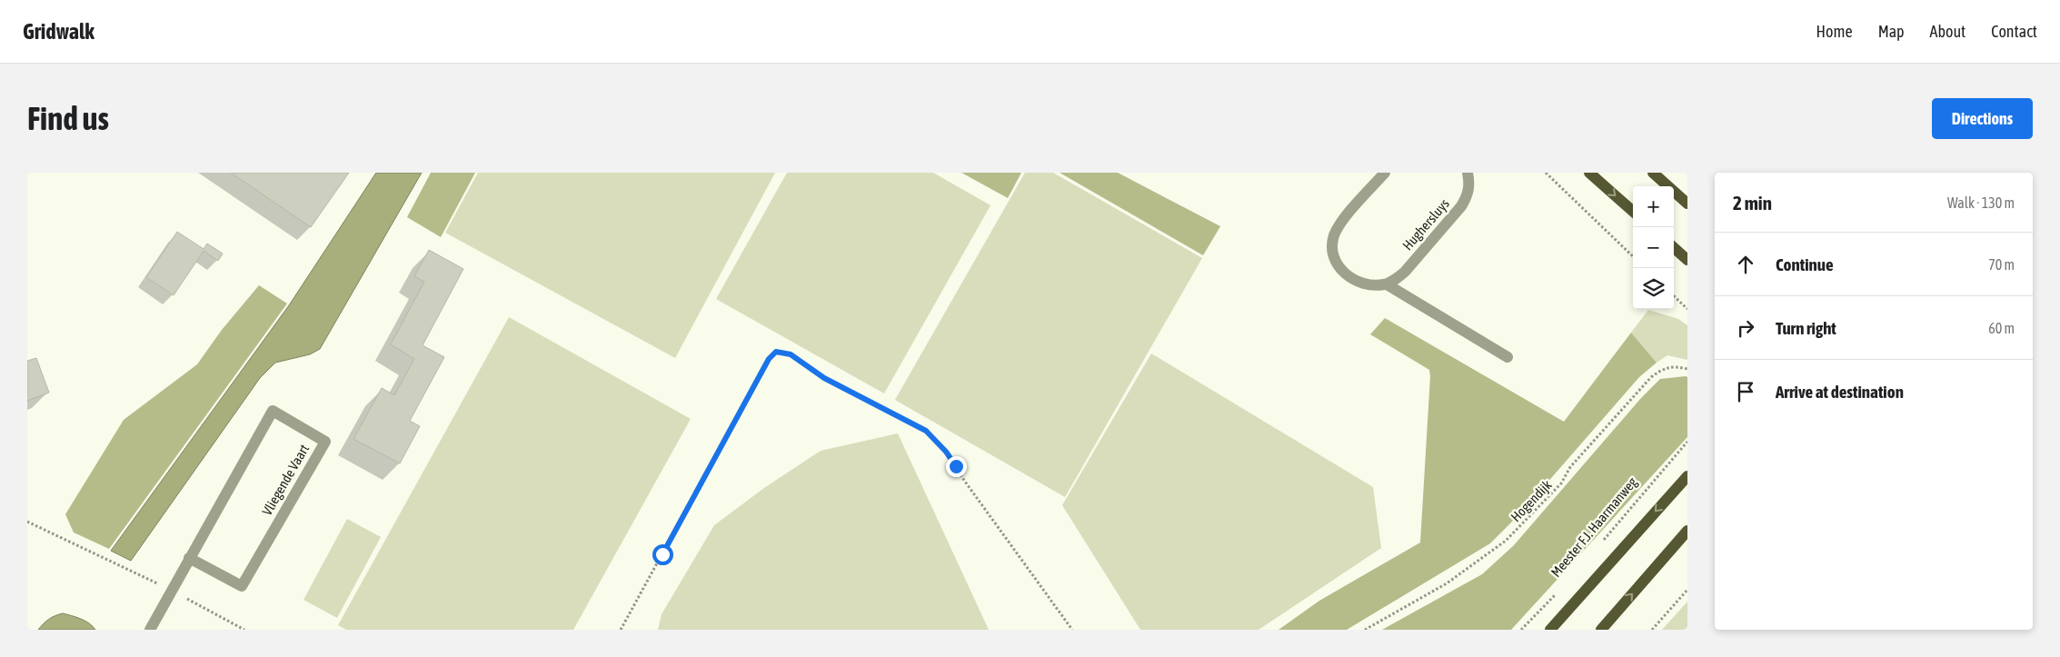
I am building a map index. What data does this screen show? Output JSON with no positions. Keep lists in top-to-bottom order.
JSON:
{
  "streets": {
    "street": ["Hughersluys", "Vliegende Vaart"],
    "path": ["Hogendijk", "Meester F.J. Haarmanweg"]
  },
  "page": {
    "header": "Gridwalk",
    "nav": [
      "Home",
      "Map",
      "About",
      "Contact"
    ],
    "buttons": "Directions",
    "title": "Find us",
    "heading": ["2 min", "Walk · 130 m"],
    "map_buttons": ["+", "−"],
    "list": [
      ["Continue", "70 m"],
      ["Turn right", "60 m"],
      "Arrive at destination"
    ]
  }
}
